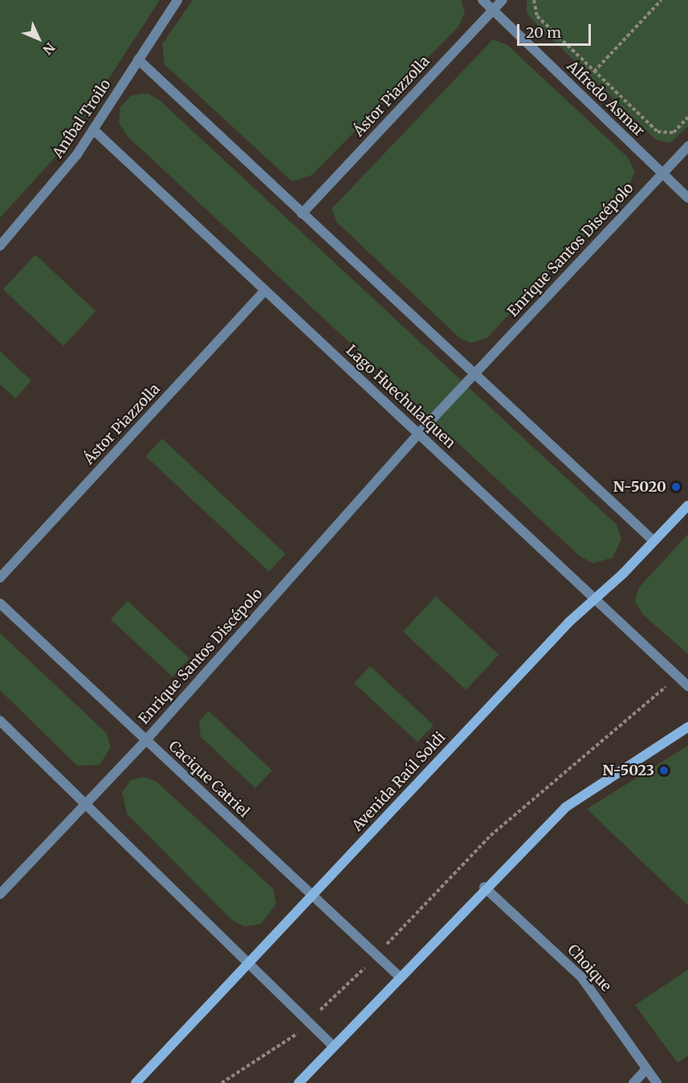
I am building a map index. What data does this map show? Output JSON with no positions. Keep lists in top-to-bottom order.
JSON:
{
  "streets": {
    "main road": ["Avenida Raúl Soldi"],
    "street": [
      "Ástor Piazzolla",
      "Alfredo Asmar",
      "Aníbal Troilo",
      "Enrique Santos Discépolo",
      "Lago Huechulafquen",
      "Cacique Catriel",
      "Choique"
    ]
  },
  "crossings": [
    ["Ástor Piazzolla", "Alfredo Asmar"],
    ["Ástor Piazzolla", "Lago Huechulafquen"],
    ["Alfredo Asmar", "Enrique Santos Discépolo"],
    ["Aníbal Troilo", "Lago Huechulafquen"],
    ["Enrique Santos Discépolo", "Lago Huechulafquen"],
    ["Enrique Santos Discépolo", "Cacique Catriel"],
    ["Lago Huechulafquen", "Avenida Raúl Soldi"],
    ["Cacique Catriel", "Avenida Raúl Soldi"]
  ],
  "places": ["N-5020", "N-5023"],
  "scale_bar": "20 m",
  "north": "bottom right"
}
